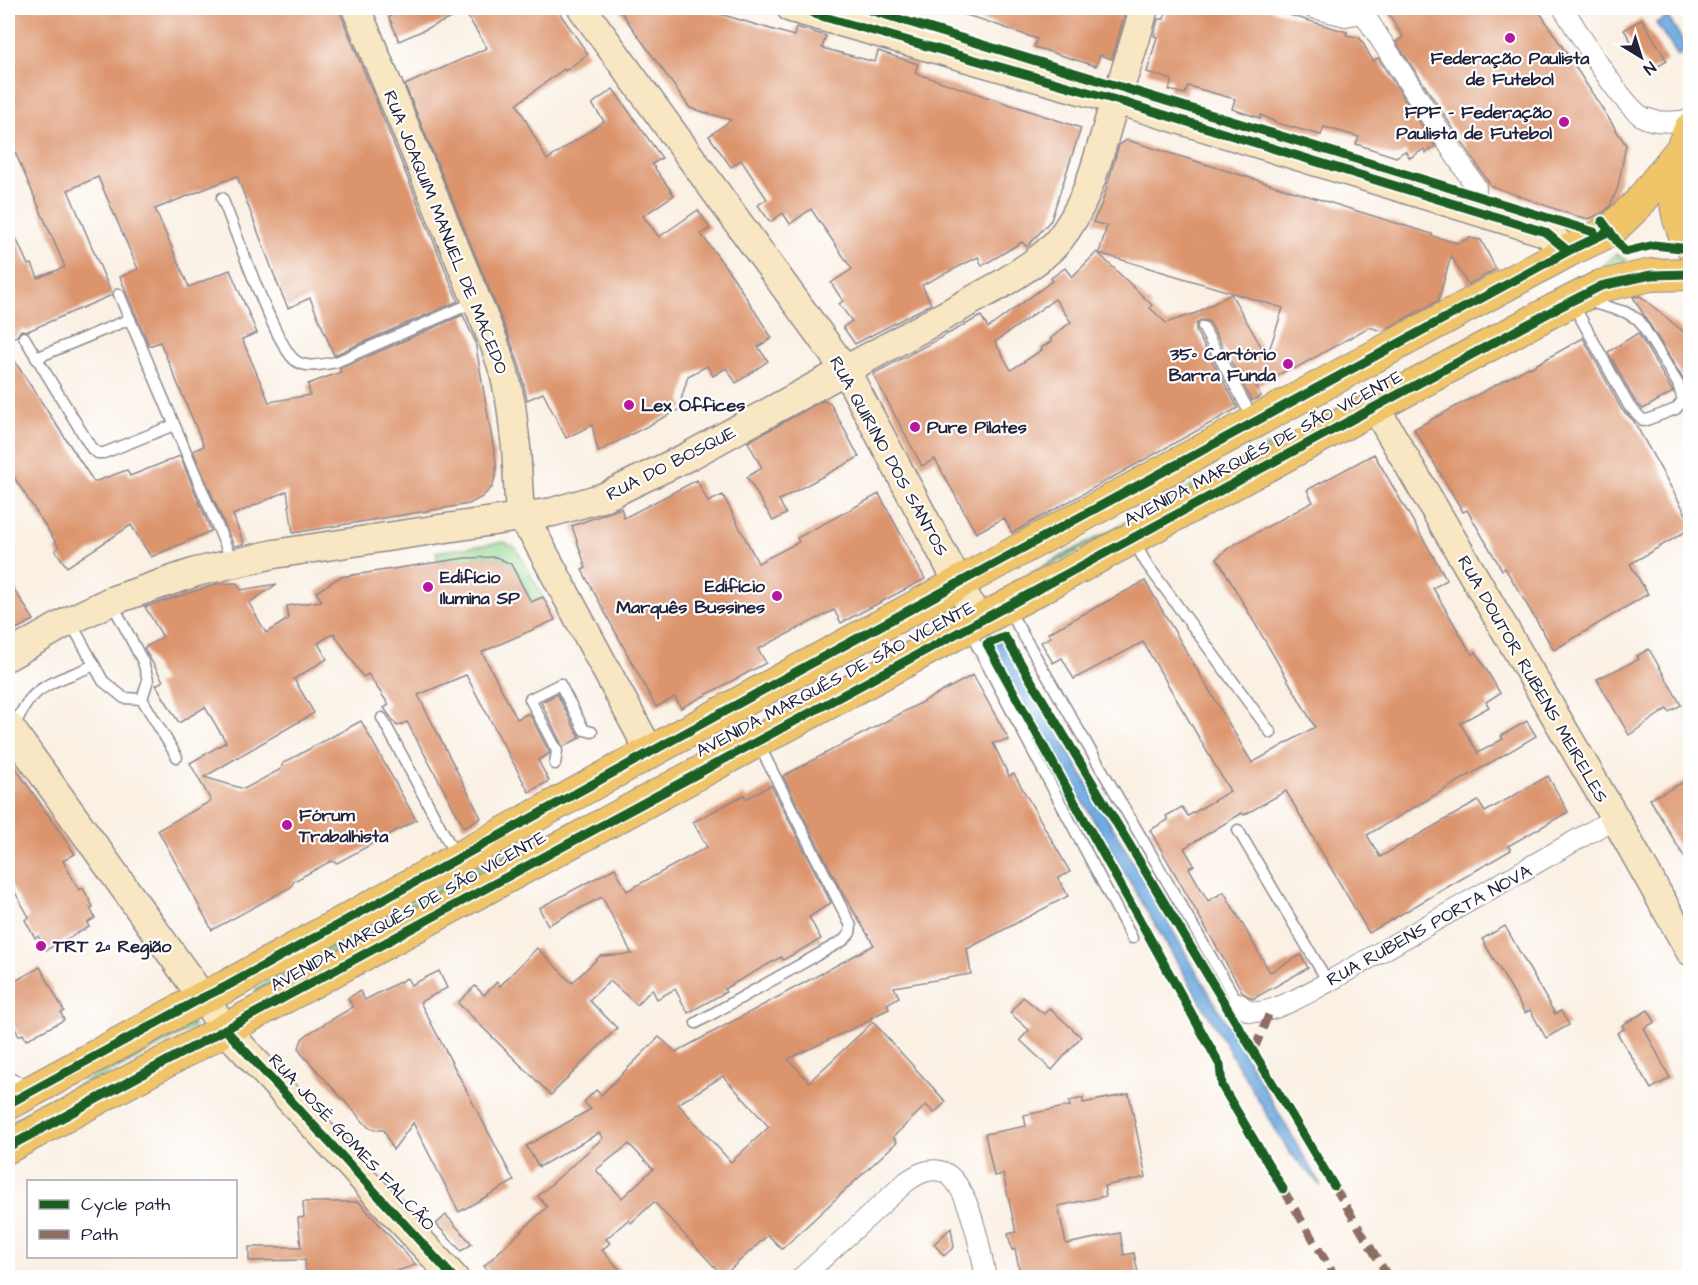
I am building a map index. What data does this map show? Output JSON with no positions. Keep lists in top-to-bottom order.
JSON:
{
  "streets": {
    "main road": ["AVENIDA MARQUÊS DE SÃO VICENTE"],
    "street": [
      "RUA JOAQUIM MANUEL DE MACEDO",
      "RUA QUIRINO DOS SANTOS",
      "RUA DO BOSQUE",
      "RUA DOUTOR RUBENS MEIRELES",
      "RUA RUBENS PORTA NOVA",
      "RUA JOSÉ GOMES FALCÃO"
    ]
  },
  "crossings": [
    ["RUA JOAQUIM MANUEL DE MACEDO", "RUA DO BOSQUE"],
    ["AVENIDA MARQUÊS DE SÃO VICENTE", "RUA QUIRINO DOS SANTOS"],
    ["AVENIDA MARQUÊS DE SÃO VICENTE", "RUA DOUTOR RUBENS MEIRELES"],
    ["AVENIDA MARQUÊS DE SÃO VICENTE", "RUA JOSÉ GOMES FALCÃO"],
    ["RUA QUIRINO DOS SANTOS", "RUA DO BOSQUE"],
    ["RUA DOUTOR RUBENS MEIRELES", "RUA RUBENS PORTA NOVA"]
  ],
  "places": [
    "Federação Paulista de Futebol",
    "FPF - Federação Paulista de Futebol",
    "35º Cartório Barra Funda",
    "Lex Offices",
    "Pure Pilates",
    "Edifício Ilumina SP",
    "Edifício Marquês Bussines",
    "Fórum Trabalhista",
    "TRT 2ª Região"
  ],
  "legend": ["Cycle path", "Path"],
  "north": "bottom right"
}
